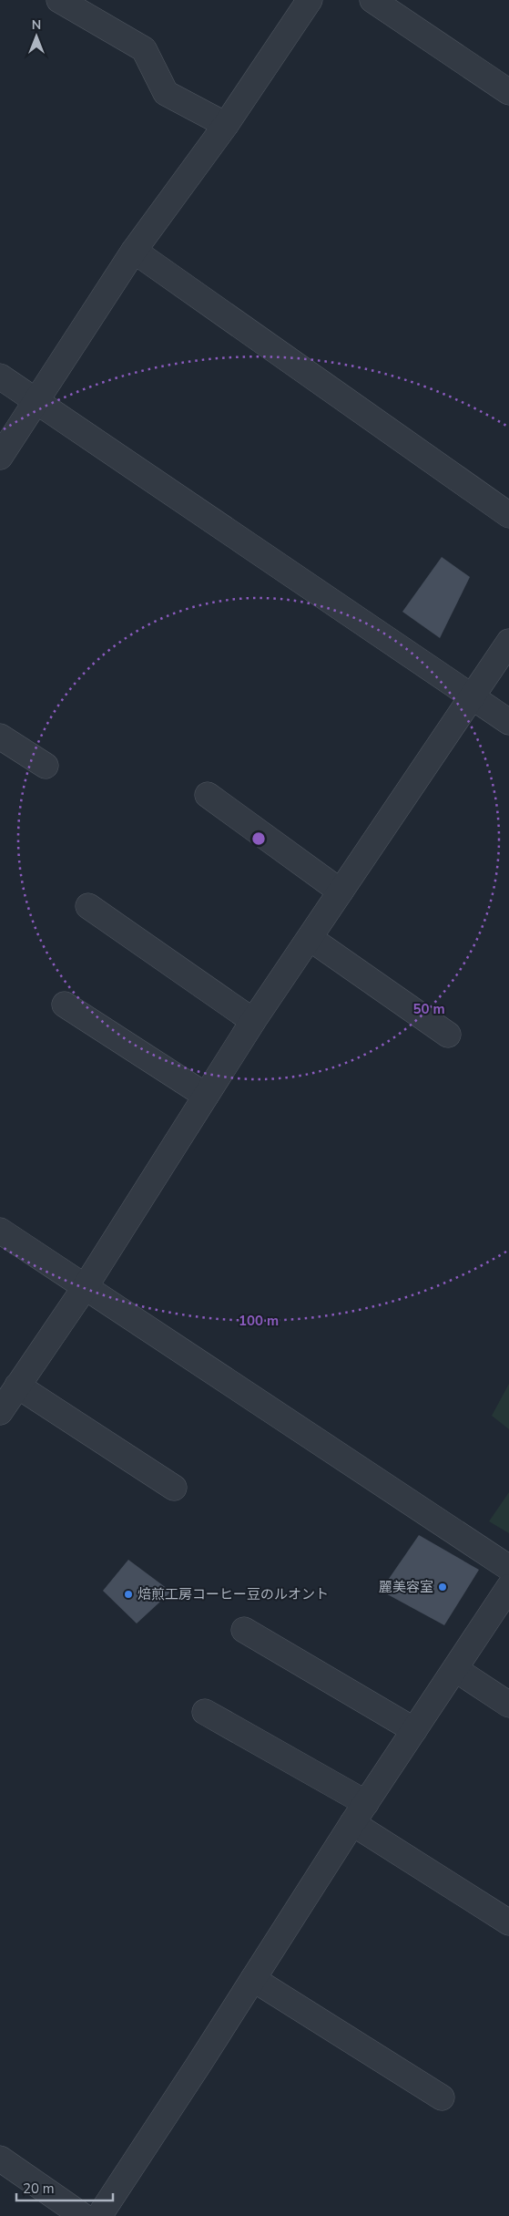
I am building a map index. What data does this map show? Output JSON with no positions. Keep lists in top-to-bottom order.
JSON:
{
  "places": ["麗美容室", "焙煎工房コーヒー豆のルオント"],
  "scale_bar": "20 m",
  "north": "top",
  "rings": ["50 m", "100 m"]
}
